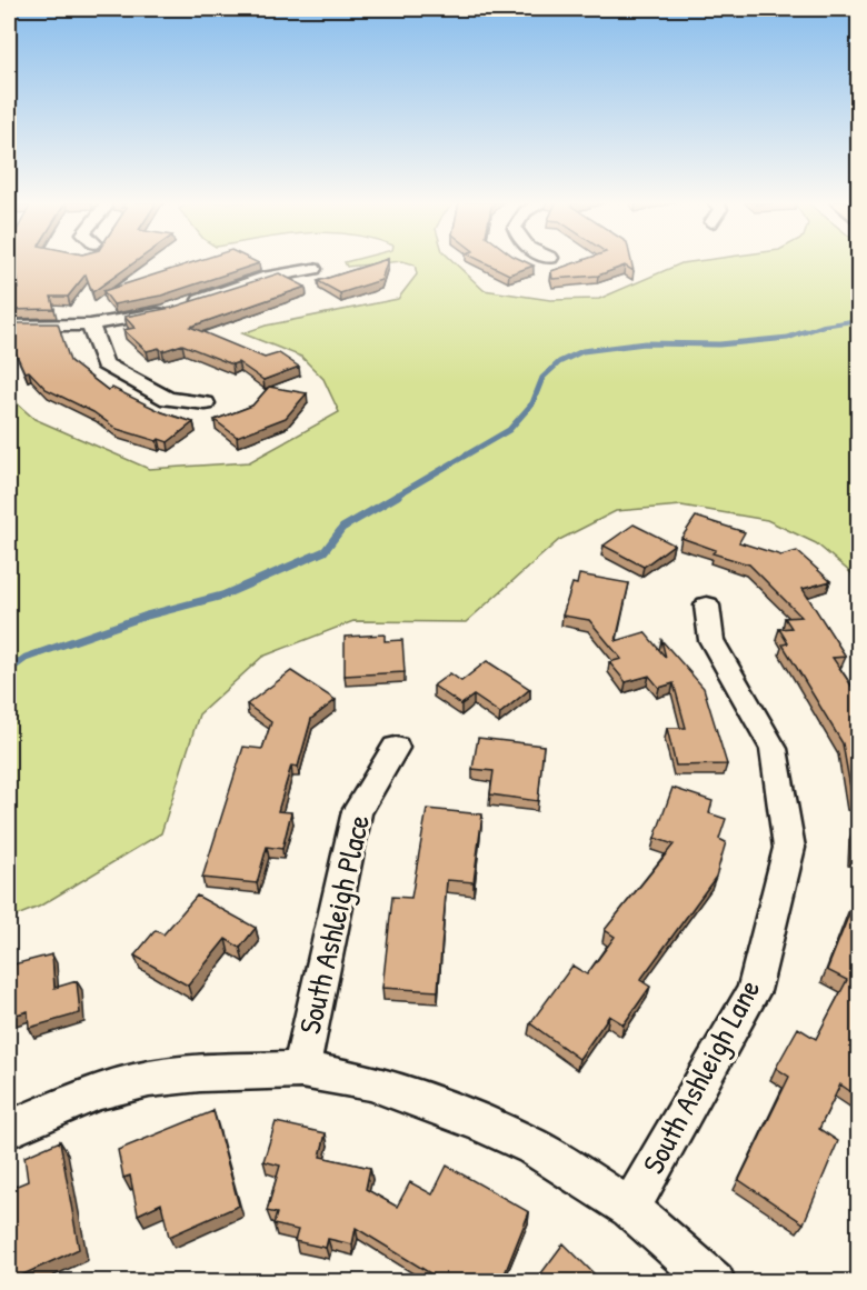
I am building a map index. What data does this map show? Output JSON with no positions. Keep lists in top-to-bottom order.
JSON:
{
  "streets": {
    "street": ["South Ashleigh Place", "South Ashleigh Lane"]
  }
}
